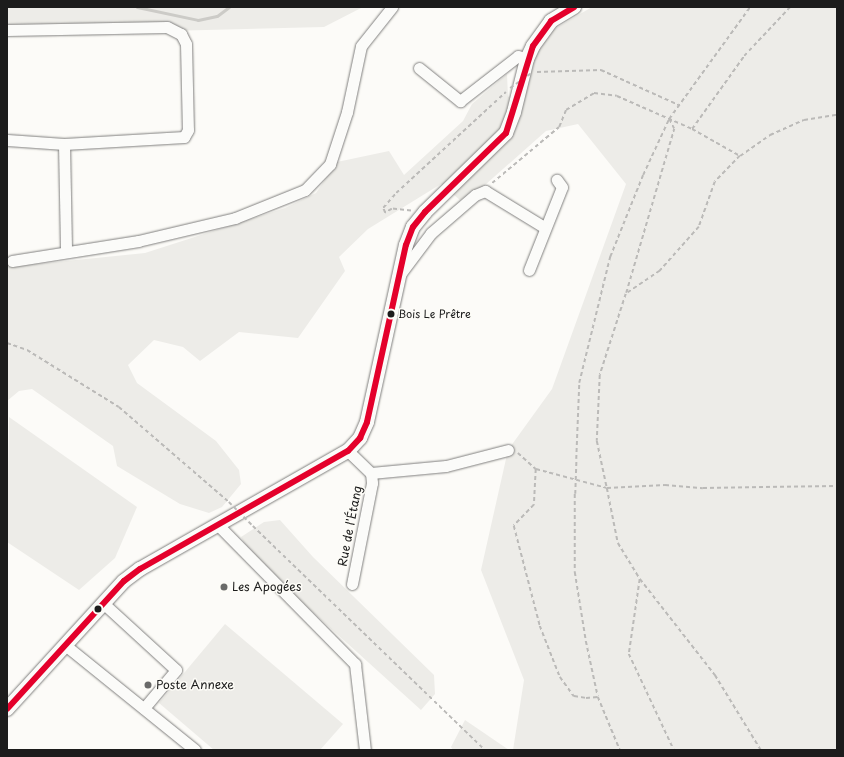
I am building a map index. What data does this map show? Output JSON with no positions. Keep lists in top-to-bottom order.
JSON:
{
  "streets": {
    "street": ["Rue de l'Étang"]
  },
  "places": ["Bois Le Prêtre", "Les Apogées", "Poste Annexe"]
}
